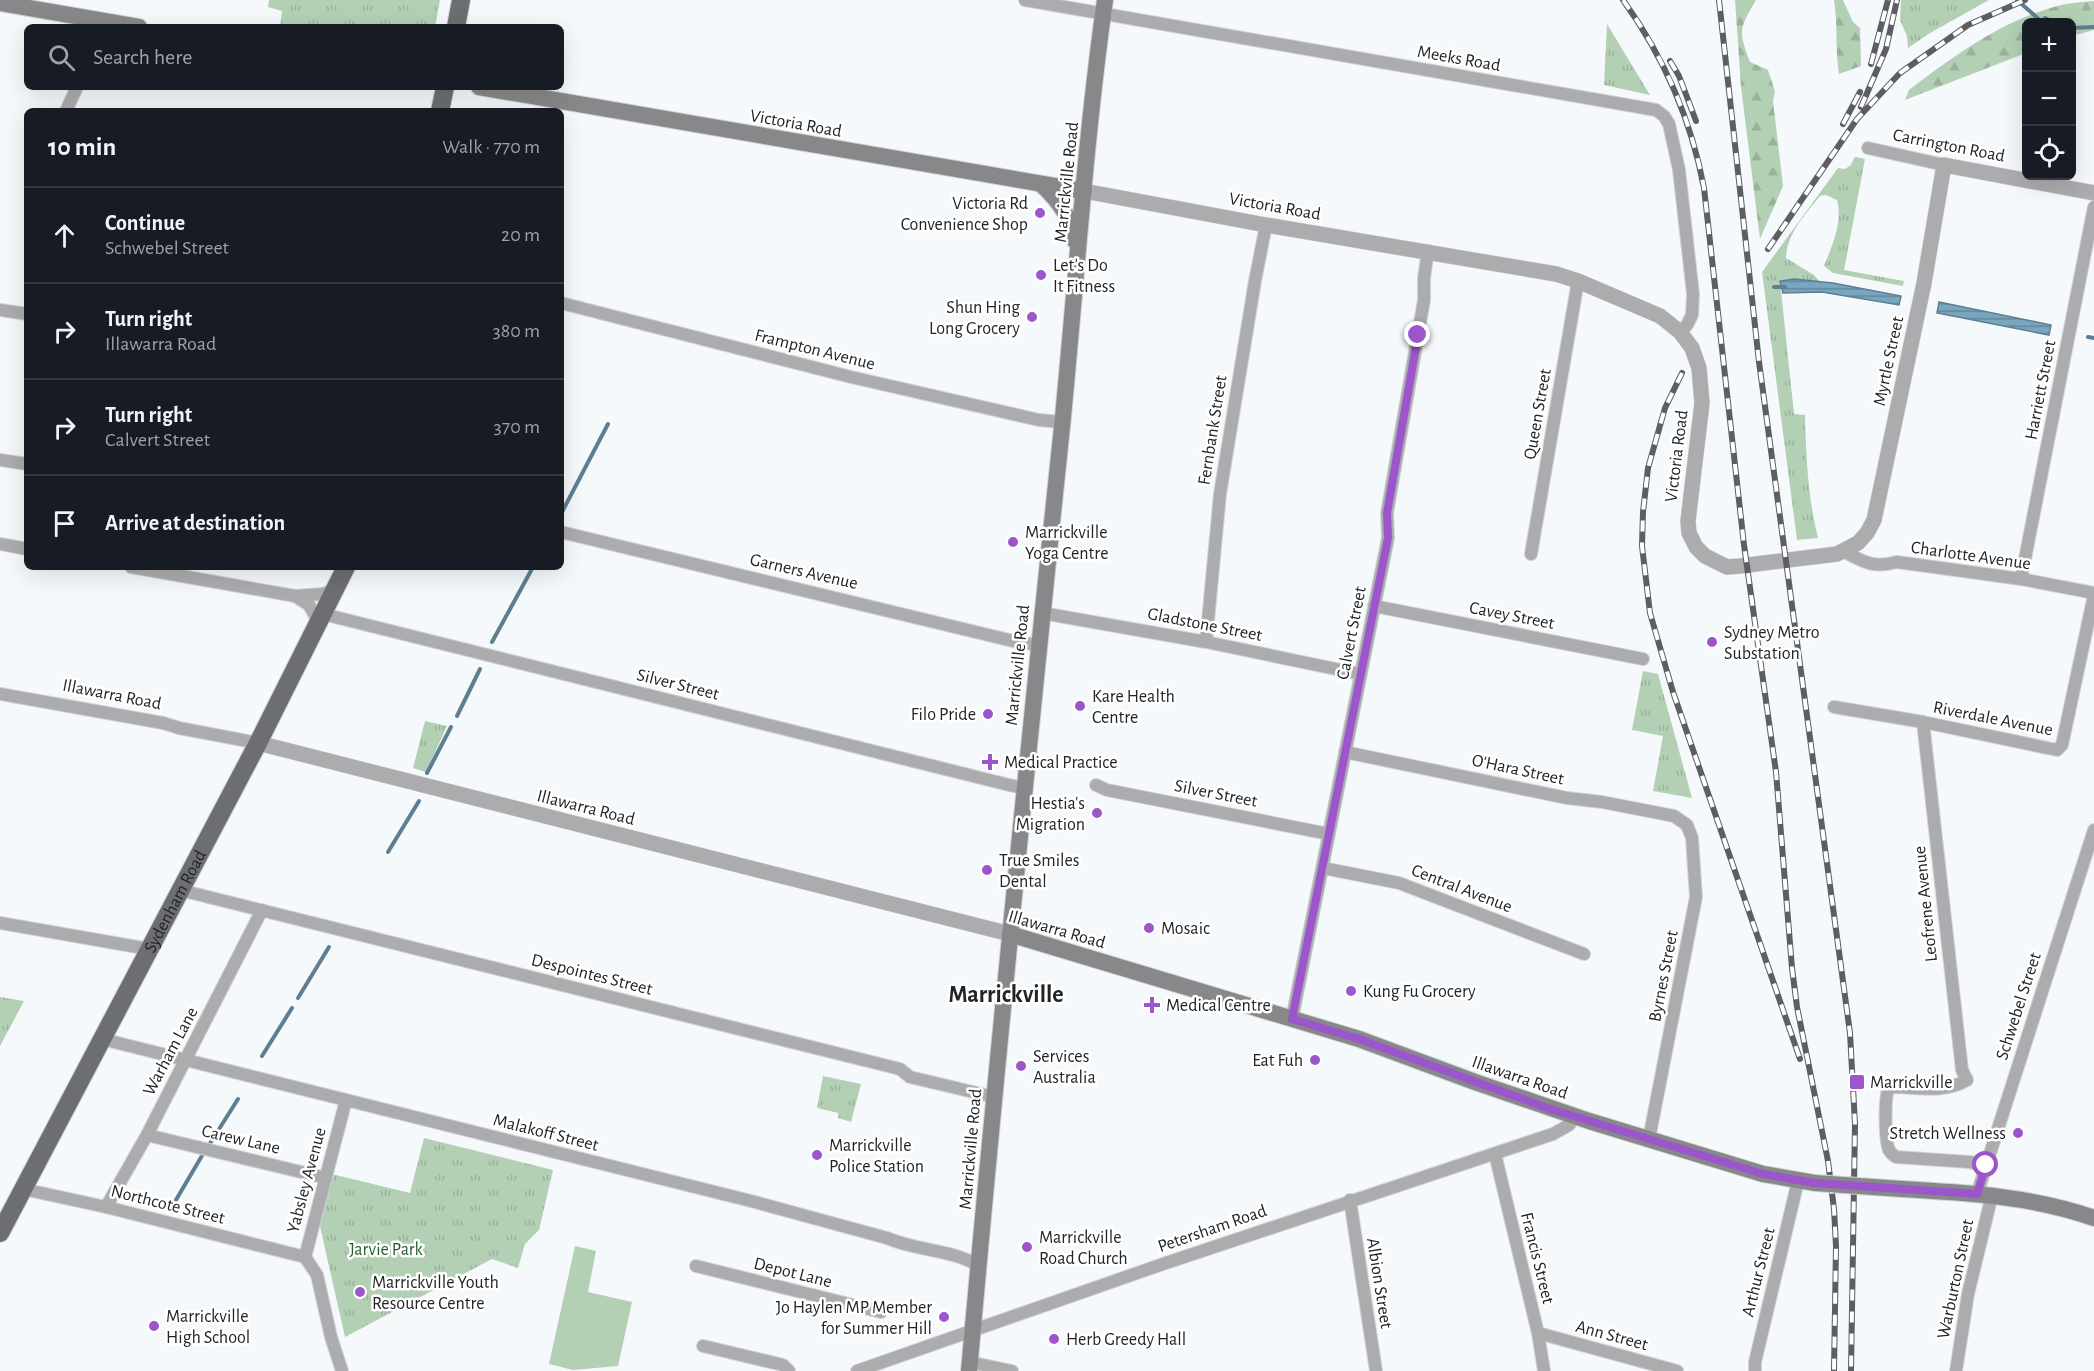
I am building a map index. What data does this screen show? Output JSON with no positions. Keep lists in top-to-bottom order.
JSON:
{
  "streets": {
    "main road": [
      "Victoria Road",
      "Marrickville Road",
      "Illawarra Road",
      "Sydenham Road"
    ],
    "street": [
      "Meeks Road",
      "Carrington Road",
      "Frampton Avenue",
      "Myrtle Street",
      "Harriett Street",
      "Queen Street",
      "Fernbank Street",
      "Charlotte Avenue",
      "Garners Avenue",
      "Cavey Street",
      "Gladstone Street",
      "Calvert Street",
      "Silver Street",
      "Riverdale Avenue",
      "O'Hara Street",
      "Central Avenue",
      "Leofrene Avenue",
      "Despointes Street",
      "Byrnes Street",
      "Schwebel Street",
      "Warham Lane",
      "Malakoff Street",
      "Carew Lane",
      "Yabsley Avenue",
      "Northcote Street",
      "Petersham Road",
      "Francis Street",
      "Depot Lane",
      "Arthur Street",
      "Warburton Street",
      "Albion Street",
      "Ann Street"
    ]
  },
  "crossings": [
    ["Meeks Road", "Victoria Road"],
    ["Meeks Road", "Marrickville Road"],
    ["Victoria Road", "Marrickville Road"],
    ["Victoria Road", "Myrtle Street"],
    ["Victoria Road", "Queen Street"],
    ["Victoria Road", "Fernbank Street"],
    ["Victoria Road", "Charlotte Avenue"],
    ["Victoria Road", "Calvert Street"],
    ["Carrington Road", "Myrtle Street"],
    ["Marrickville Road", "Frampton Avenue"],
    ["Marrickville Road", "Garners Avenue"],
    ["Marrickville Road", "Gladstone Street"],
    ["Marrickville Road", "Silver Street"],
    ["Marrickville Road", "Illawarra Road"],
    ["Marrickville Road", "Despointes Street"],
    ["Marrickville Road", "Malakoff Street"],
    ["Marrickville Road", "Petersham Road"],
    ["Myrtle Street", "Charlotte Avenue"],
    ["Harriett Street", "Charlotte Avenue"],
    ["Fernbank Street", "Gladstone Street"],
    ["Charlotte Avenue", "Riverdale Avenue"],
    ["Cavey Street", "Calvert Street"],
    ["Gladstone Street", "Calvert Street"],
    ["Calvert Street", "Silver Street"],
    ["Calvert Street", "Illawarra Road"],
    ["Calvert Street", "O'Hara Street"],
    ["Calvert Street", "Central Avenue"],
    ["Silver Street", "Sydenham Road"],
    ["Illawarra Road", "Sydenham Road"],
    ["Illawarra Road", "Byrnes Street"],
    ["Illawarra Road", "Schwebel Street"],
    ["Illawarra Road", "Petersham Road"],
    ["Illawarra Road", "Arthur Street"],
    ["Illawarra Road", "Warburton Street"],
    ["Riverdale Avenue", "Leofrene Avenue"],
    ["O'Hara Street", "Byrnes Street"],
    ["Sydenham Road", "Despointes Street"],
    ["Sydenham Road", "Malakoff Street"],
    ["Sydenham Road", "Northcote Street"],
    ["Leofrene Avenue", "Schwebel Street"],
    ["Despointes Street", "Warham Lane"],
    ["Schwebel Street", "Warburton Street"],
    ["Warham Lane", "Malakoff Street"],
    ["Warham Lane", "Carew Lane"],
    ["Warham Lane", "Northcote Street"],
    ["Malakoff Street", "Yabsley Avenue"],
    ["Carew Lane", "Yabsley Avenue"],
    ["Yabsley Avenue", "Northcote Street"],
    ["Petersham Road", "Francis Street"],
    ["Petersham Road", "Albion Street"],
    ["Francis Street", "Ann Street"]
  ],
  "districts": ["Marrickville"],
  "parks": ["Jarvie Park"],
  "places": {
    "other": [
      "Victoria Rd Convenience Shop",
      "Let's Do It Fitness",
      "Shun Hing Long Grocery",
      "Marrickville Yoga Centre",
      "Sydney Metro Substation",
      "Kare Health Centre",
      "Filo Pride",
      "Hestia's Migration",
      "True Smiles Dental",
      "Mosaic",
      "Kung Fu Grocery",
      "Eat Fuh",
      "Services Australia",
      "Stretch Wellness",
      "Marrickville Police Station",
      "Marrickville Road Church",
      "Marrickville Youth Resource Centre",
      "Jo Haylen MP Member for Summer Hill",
      "Marrickville High School",
      "Herb Greedy Hall"
    ],
    "health": ["Medical Practice", "Medical Centre"],
    "transit": ["Marrickville"]
  },
  "page": {
    "map_buttons": ["+", "−"],
    "search": "Search here",
    "heading": ["10 min", "Walk · 770 m"],
    "list": [
      ["Continue", "Schwebel Street", "20 m"],
      ["Turn right", "Illawarra Road", "380 m"],
      ["Turn right", "Calvert Street", "370 m"],
      "Arrive at destination"
    ]
  }
}
